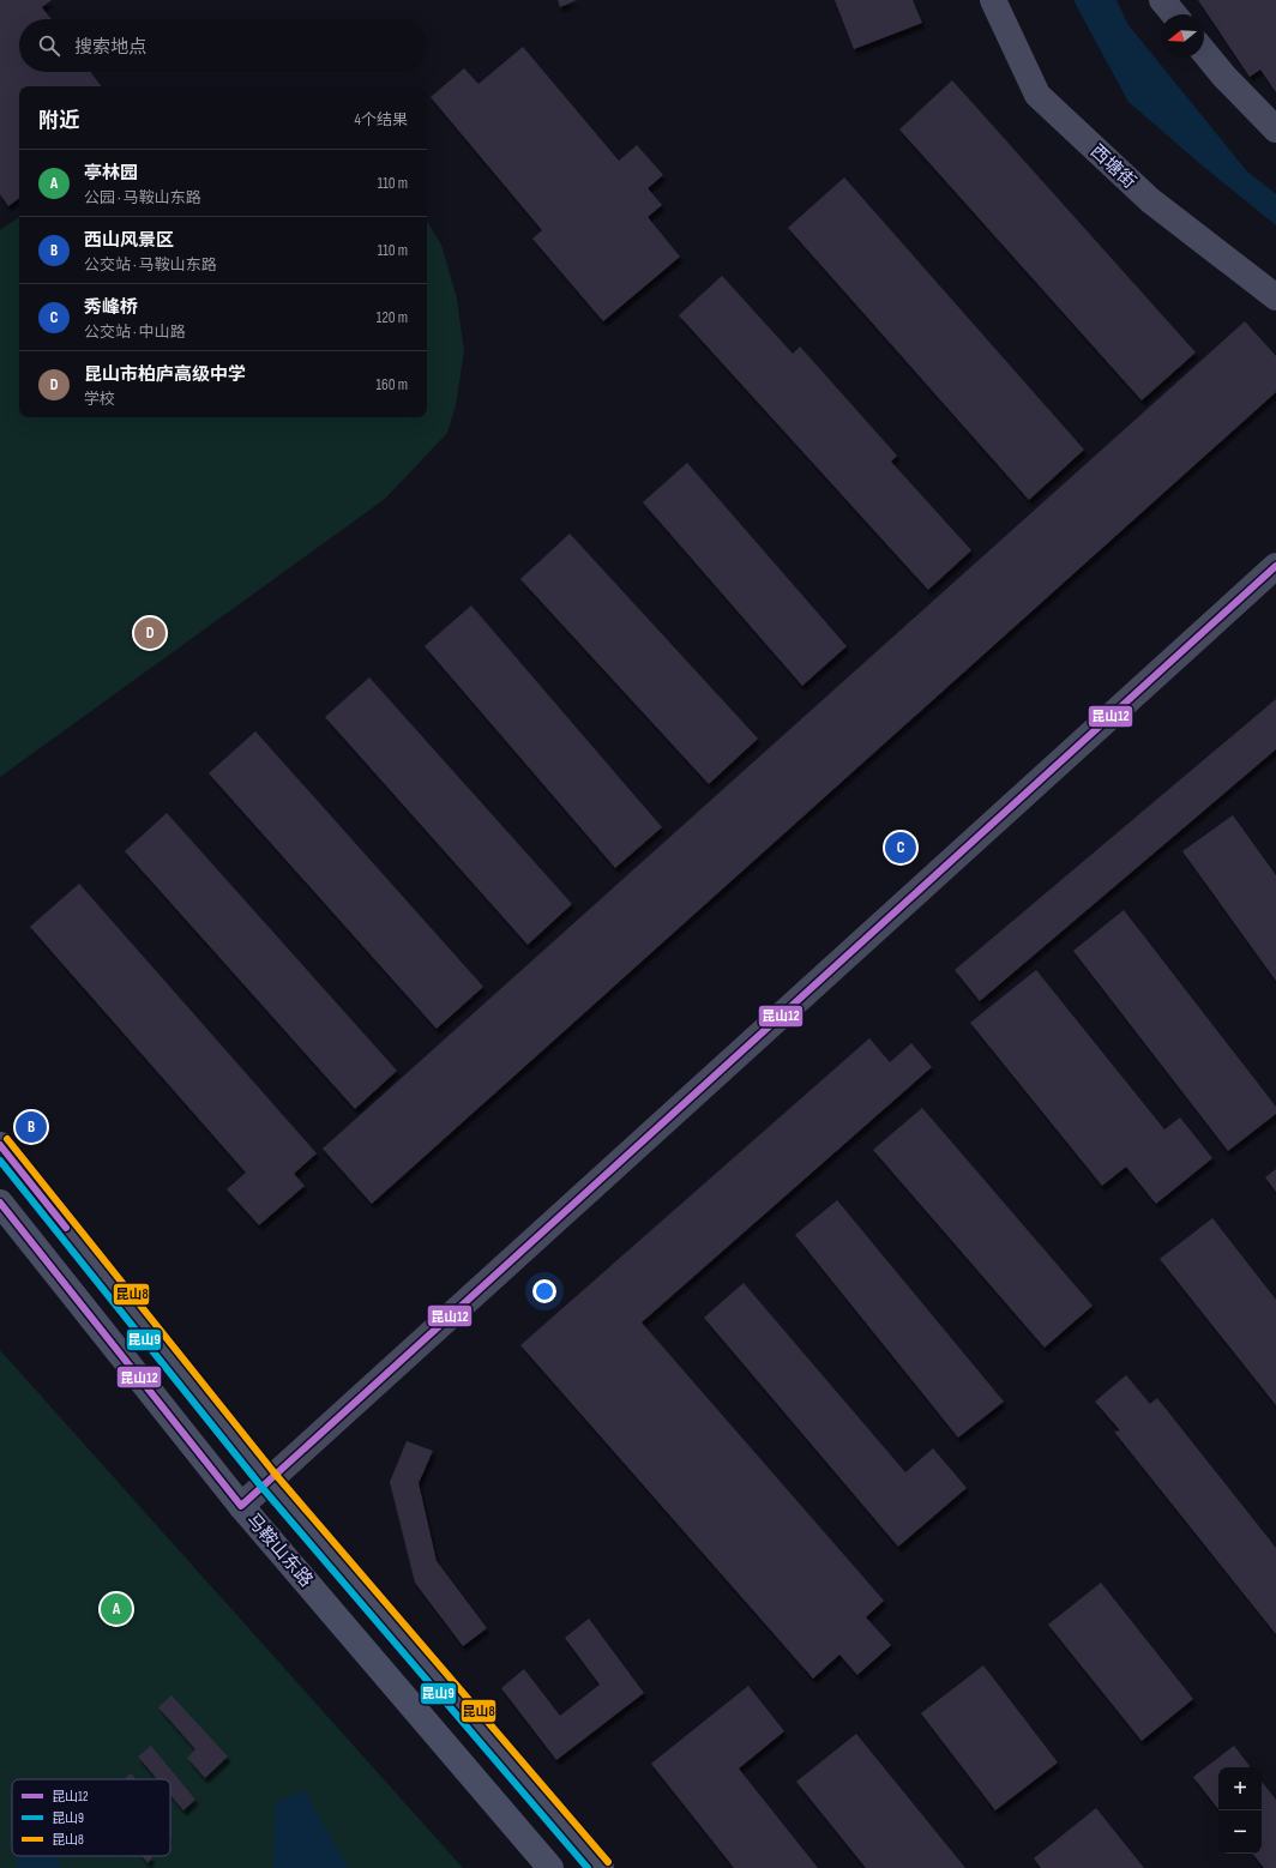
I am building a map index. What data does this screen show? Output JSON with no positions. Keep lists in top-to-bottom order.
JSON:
{
  "streets": {
    "main road": ["马鞍山东路"],
    "street": ["西塘街"]
  },
  "lines": ["transit line 昆山12", "transit line 昆山8", "transit line 昆山9"],
  "legend": ["昆山12", "昆山9", "昆山8"],
  "north": "left",
  "page": {
    "search": "搜索地点",
    "heading": ["附近", "4个结果"],
    "list": [
      {
        "mark": "A",
        "name": "亭林园",
        "note": "公园 · 马鞍山东路",
        "value": "110 m"
      },
      {
        "mark": "B",
        "name": "西山风景区",
        "note": "公交站 · 马鞍山东路",
        "value": "110 m"
      },
      {
        "mark": "C",
        "name": "秀峰桥",
        "note": "公交站 · 中山路",
        "value": "120 m"
      },
      {
        "mark": "D",
        "name": "昆山市柏庐高级中学",
        "note": "学校",
        "value": "160 m"
      }
    ],
    "pins": [
      "D",
      "C",
      "B",
      "A"
    ],
    "map_buttons": ["+", "−"]
  }
}
